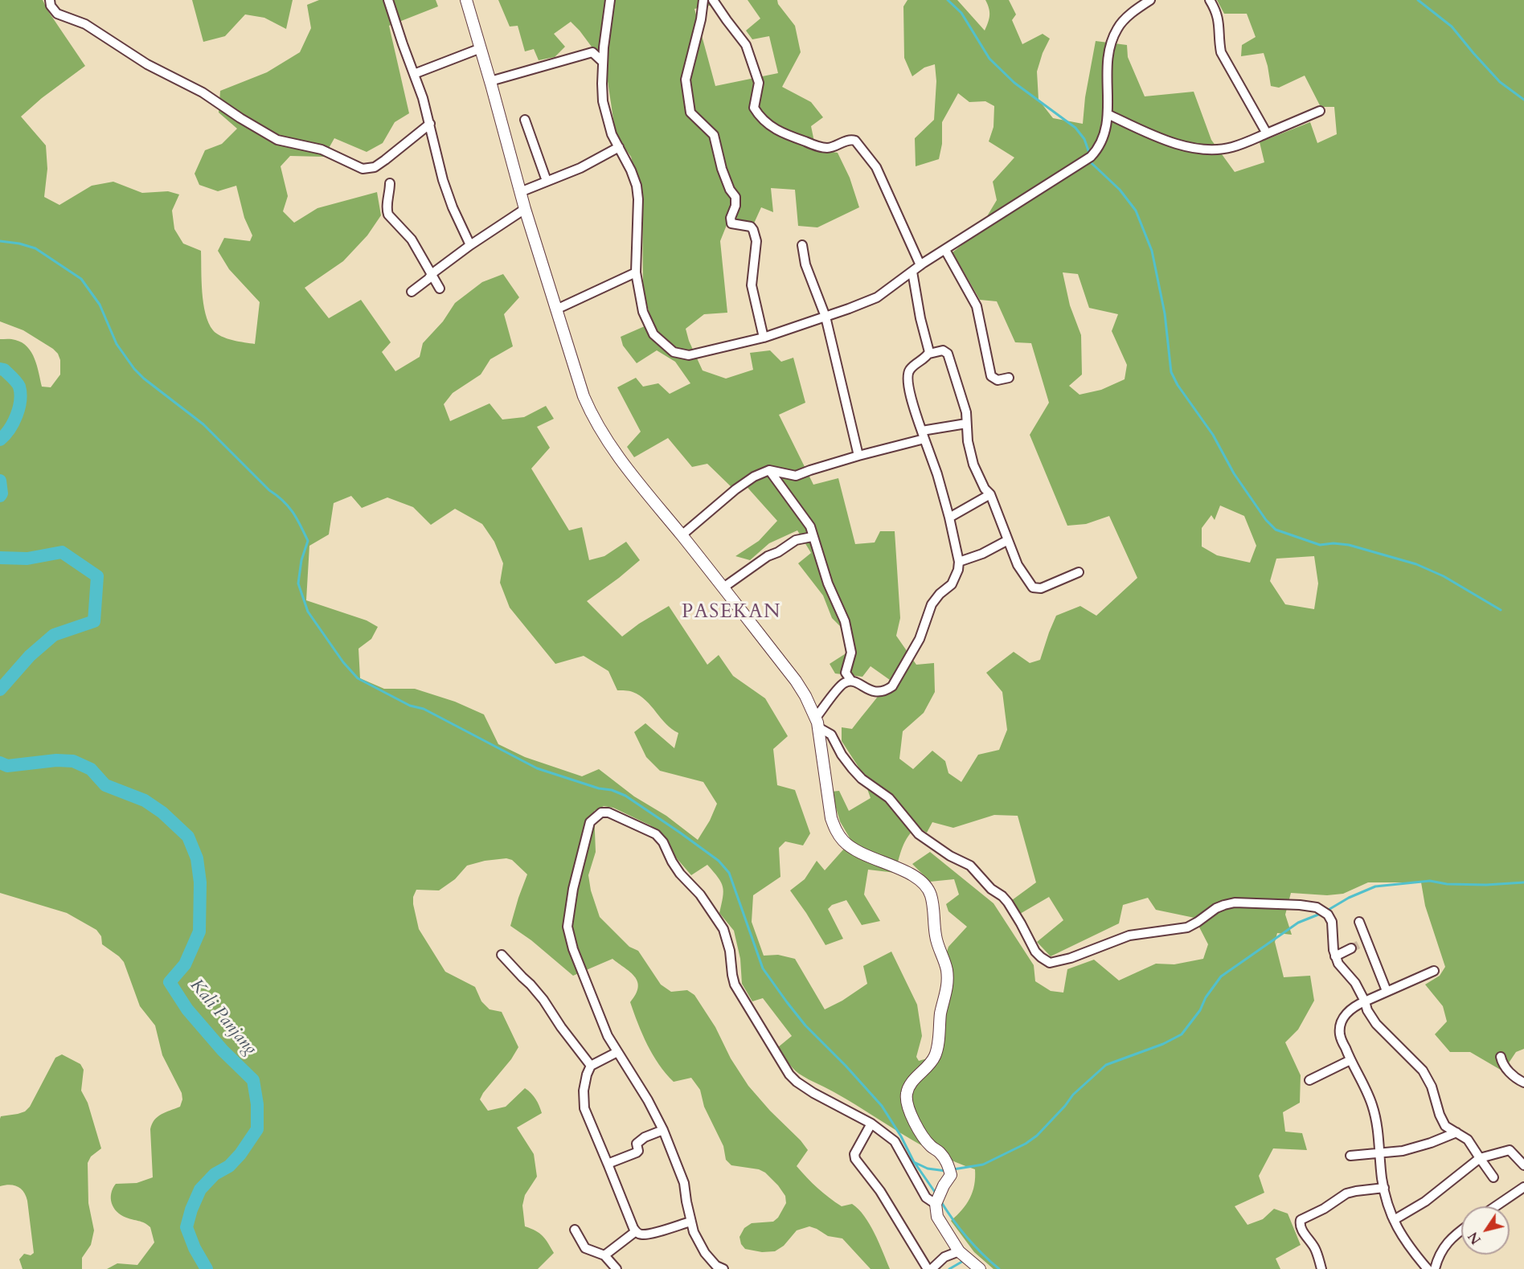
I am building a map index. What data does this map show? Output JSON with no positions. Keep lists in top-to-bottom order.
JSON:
{
  "districts": ["PASEKAN"],
  "water": ["Kali Panjang"],
  "north": "bottom left"
}
